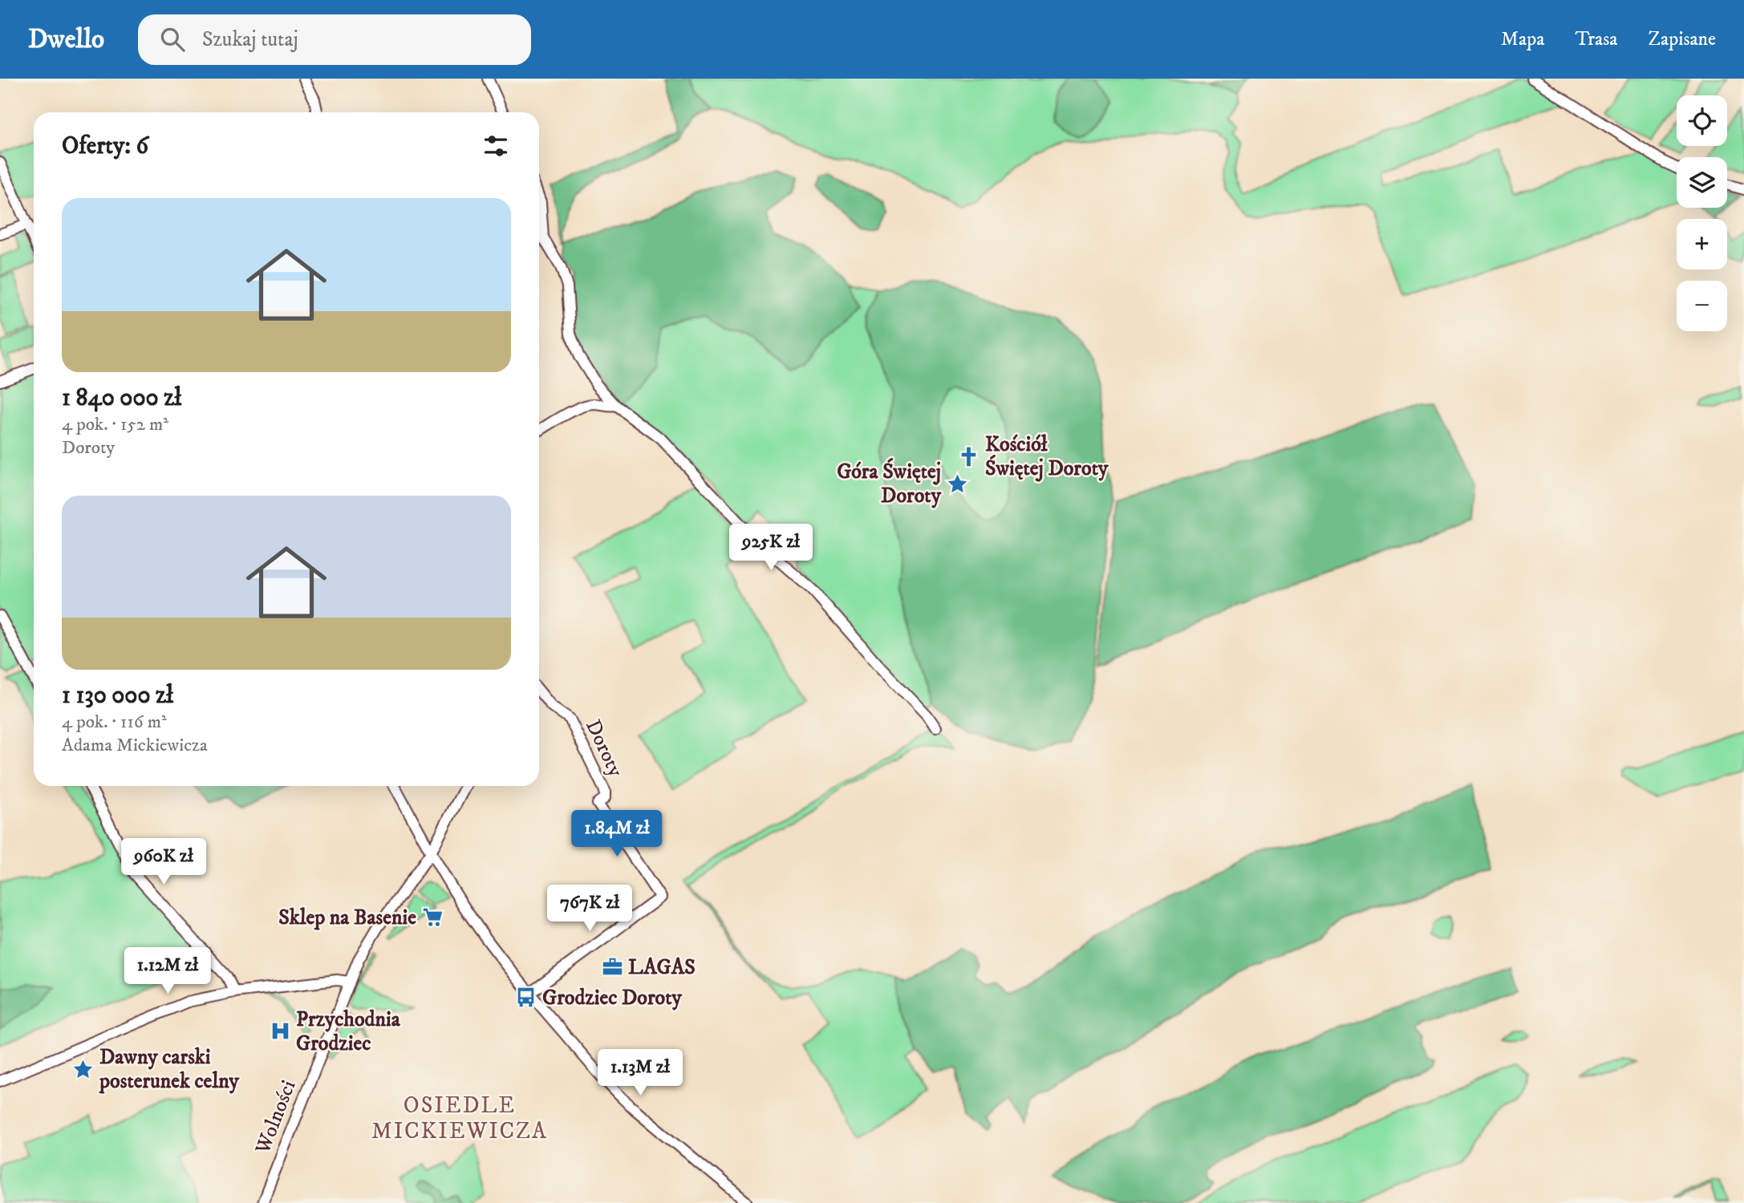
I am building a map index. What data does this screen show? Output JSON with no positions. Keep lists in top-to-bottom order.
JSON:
{
  "streets": {
    "street": ["Doroty", "Wolności"]
  },
  "districts": ["OSIEDLE MICKIEWICZA"],
  "places": {
    "church": ["Kościół Świętej Doroty"],
    "place": ["Góra Świętej Doroty", "Dawny carski posterunek celny"],
    "supermarket": ["Sklep na Basenie"],
    "office": ["LAGAS"],
    "bus stop": ["Grodziec Doroty"],
    "hospital": ["Przychodnia Grodziec"]
  },
  "page": {
    "header": "Dwello",
    "search": "Szukaj tutaj",
    "nav": ["Mapa", "Trasa", "Zapisane"],
    "map_buttons": ["+", "−"],
    "heading": "Oferty: 6",
    "list": [
      {
        "name": "1 840 000 zł",
        "note": "4 pok. · 152 m² · Doroty"
      },
      {
        "name": "1 130 000 zł",
        "note": "4 pok. · 116 m² · Adama Mickiewicza"
      }
    ],
    "price": [
      "925K zł",
      "1.84M zł",
      "960K zł",
      "767K zł",
      "1.12M zł",
      "1.13M zł"
    ]
  }
}
